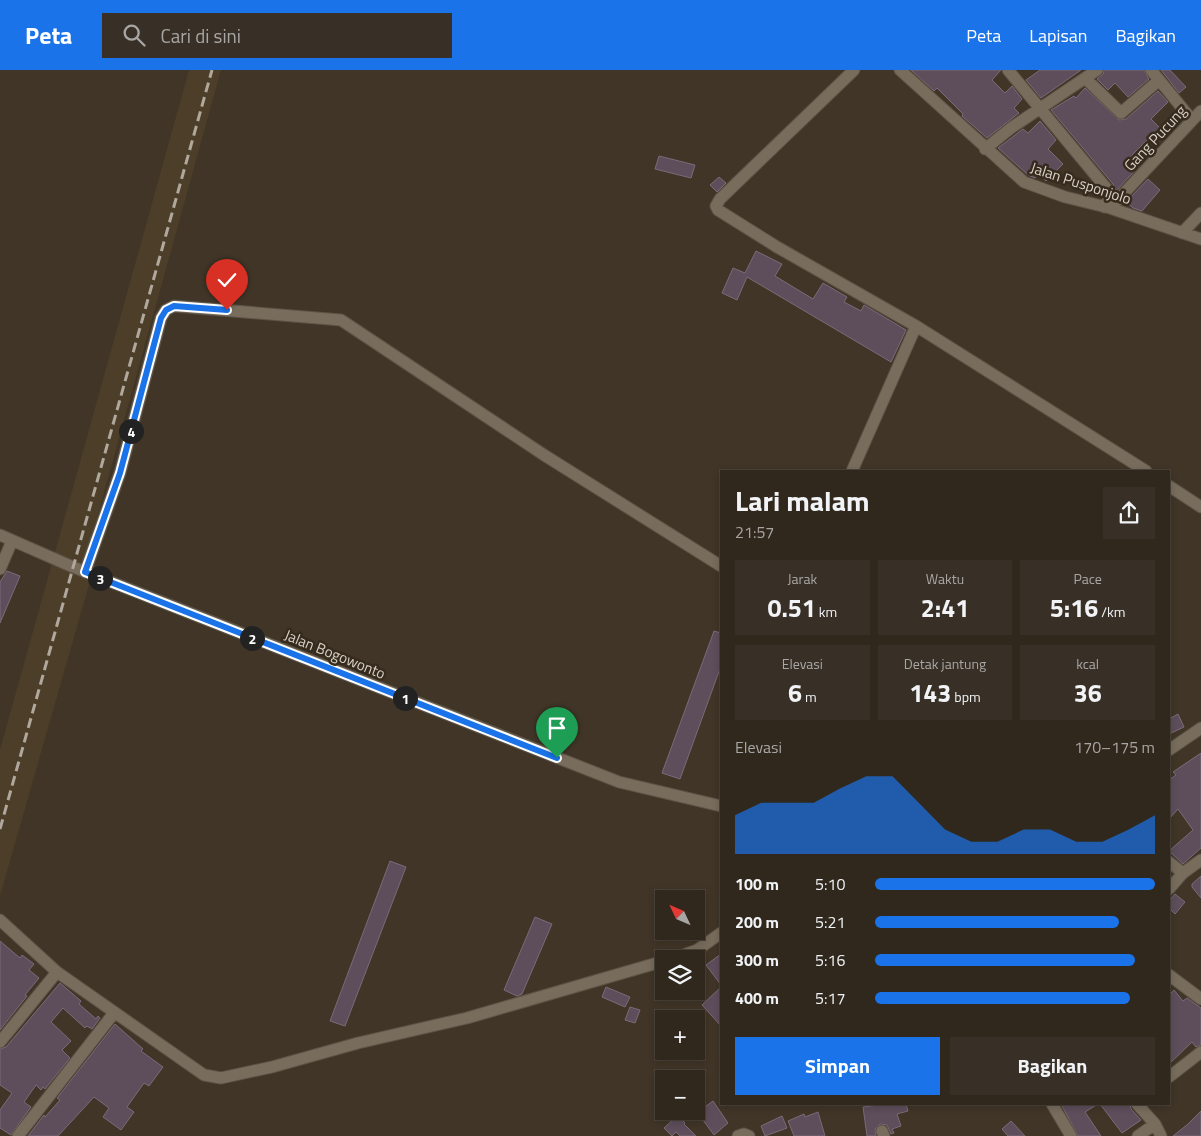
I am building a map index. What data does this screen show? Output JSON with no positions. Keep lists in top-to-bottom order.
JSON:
{
  "streets": {
    "street": ["Gang Pucung", "Jalan Pusponjolo", "Jalan Bogowonto"]
  },
  "crossings": [
    ["Gang Pucung", "Jalan Pusponjolo"]
  ],
  "north": "top left",
  "page": {
    "header": "Peta",
    "search": "Cari di sini",
    "nav": ["Peta", "Lapisan", "Bagikan"],
    "pins": [
      "4",
      "3",
      "2",
      "1"
    ],
    "heading": ["Lari malam", "21:57"],
    "stats": [
      ["Jarak", "0.51 km"],
      ["Waktu", "2:41"],
      ["Pace", "5:16 /km"],
      ["Elevasi", "6 m"],
      ["Detak jantung", "143 bpm"],
      ["kcal", "36"]
    ],
    "chart": ["Elevasi", "170–175 m"],
    "list": [
      {
        "name": "100 m",
        "note": "5:10"
      },
      {
        "name": "200 m",
        "note": "5:21"
      },
      {
        "name": "300 m",
        "note": "5:16"
      },
      {
        "name": "400 m",
        "note": "5:17"
      }
    ],
    "map_buttons": ["+", "−"],
    "buttons": ["Simpan", "Bagikan"]
  }
}
